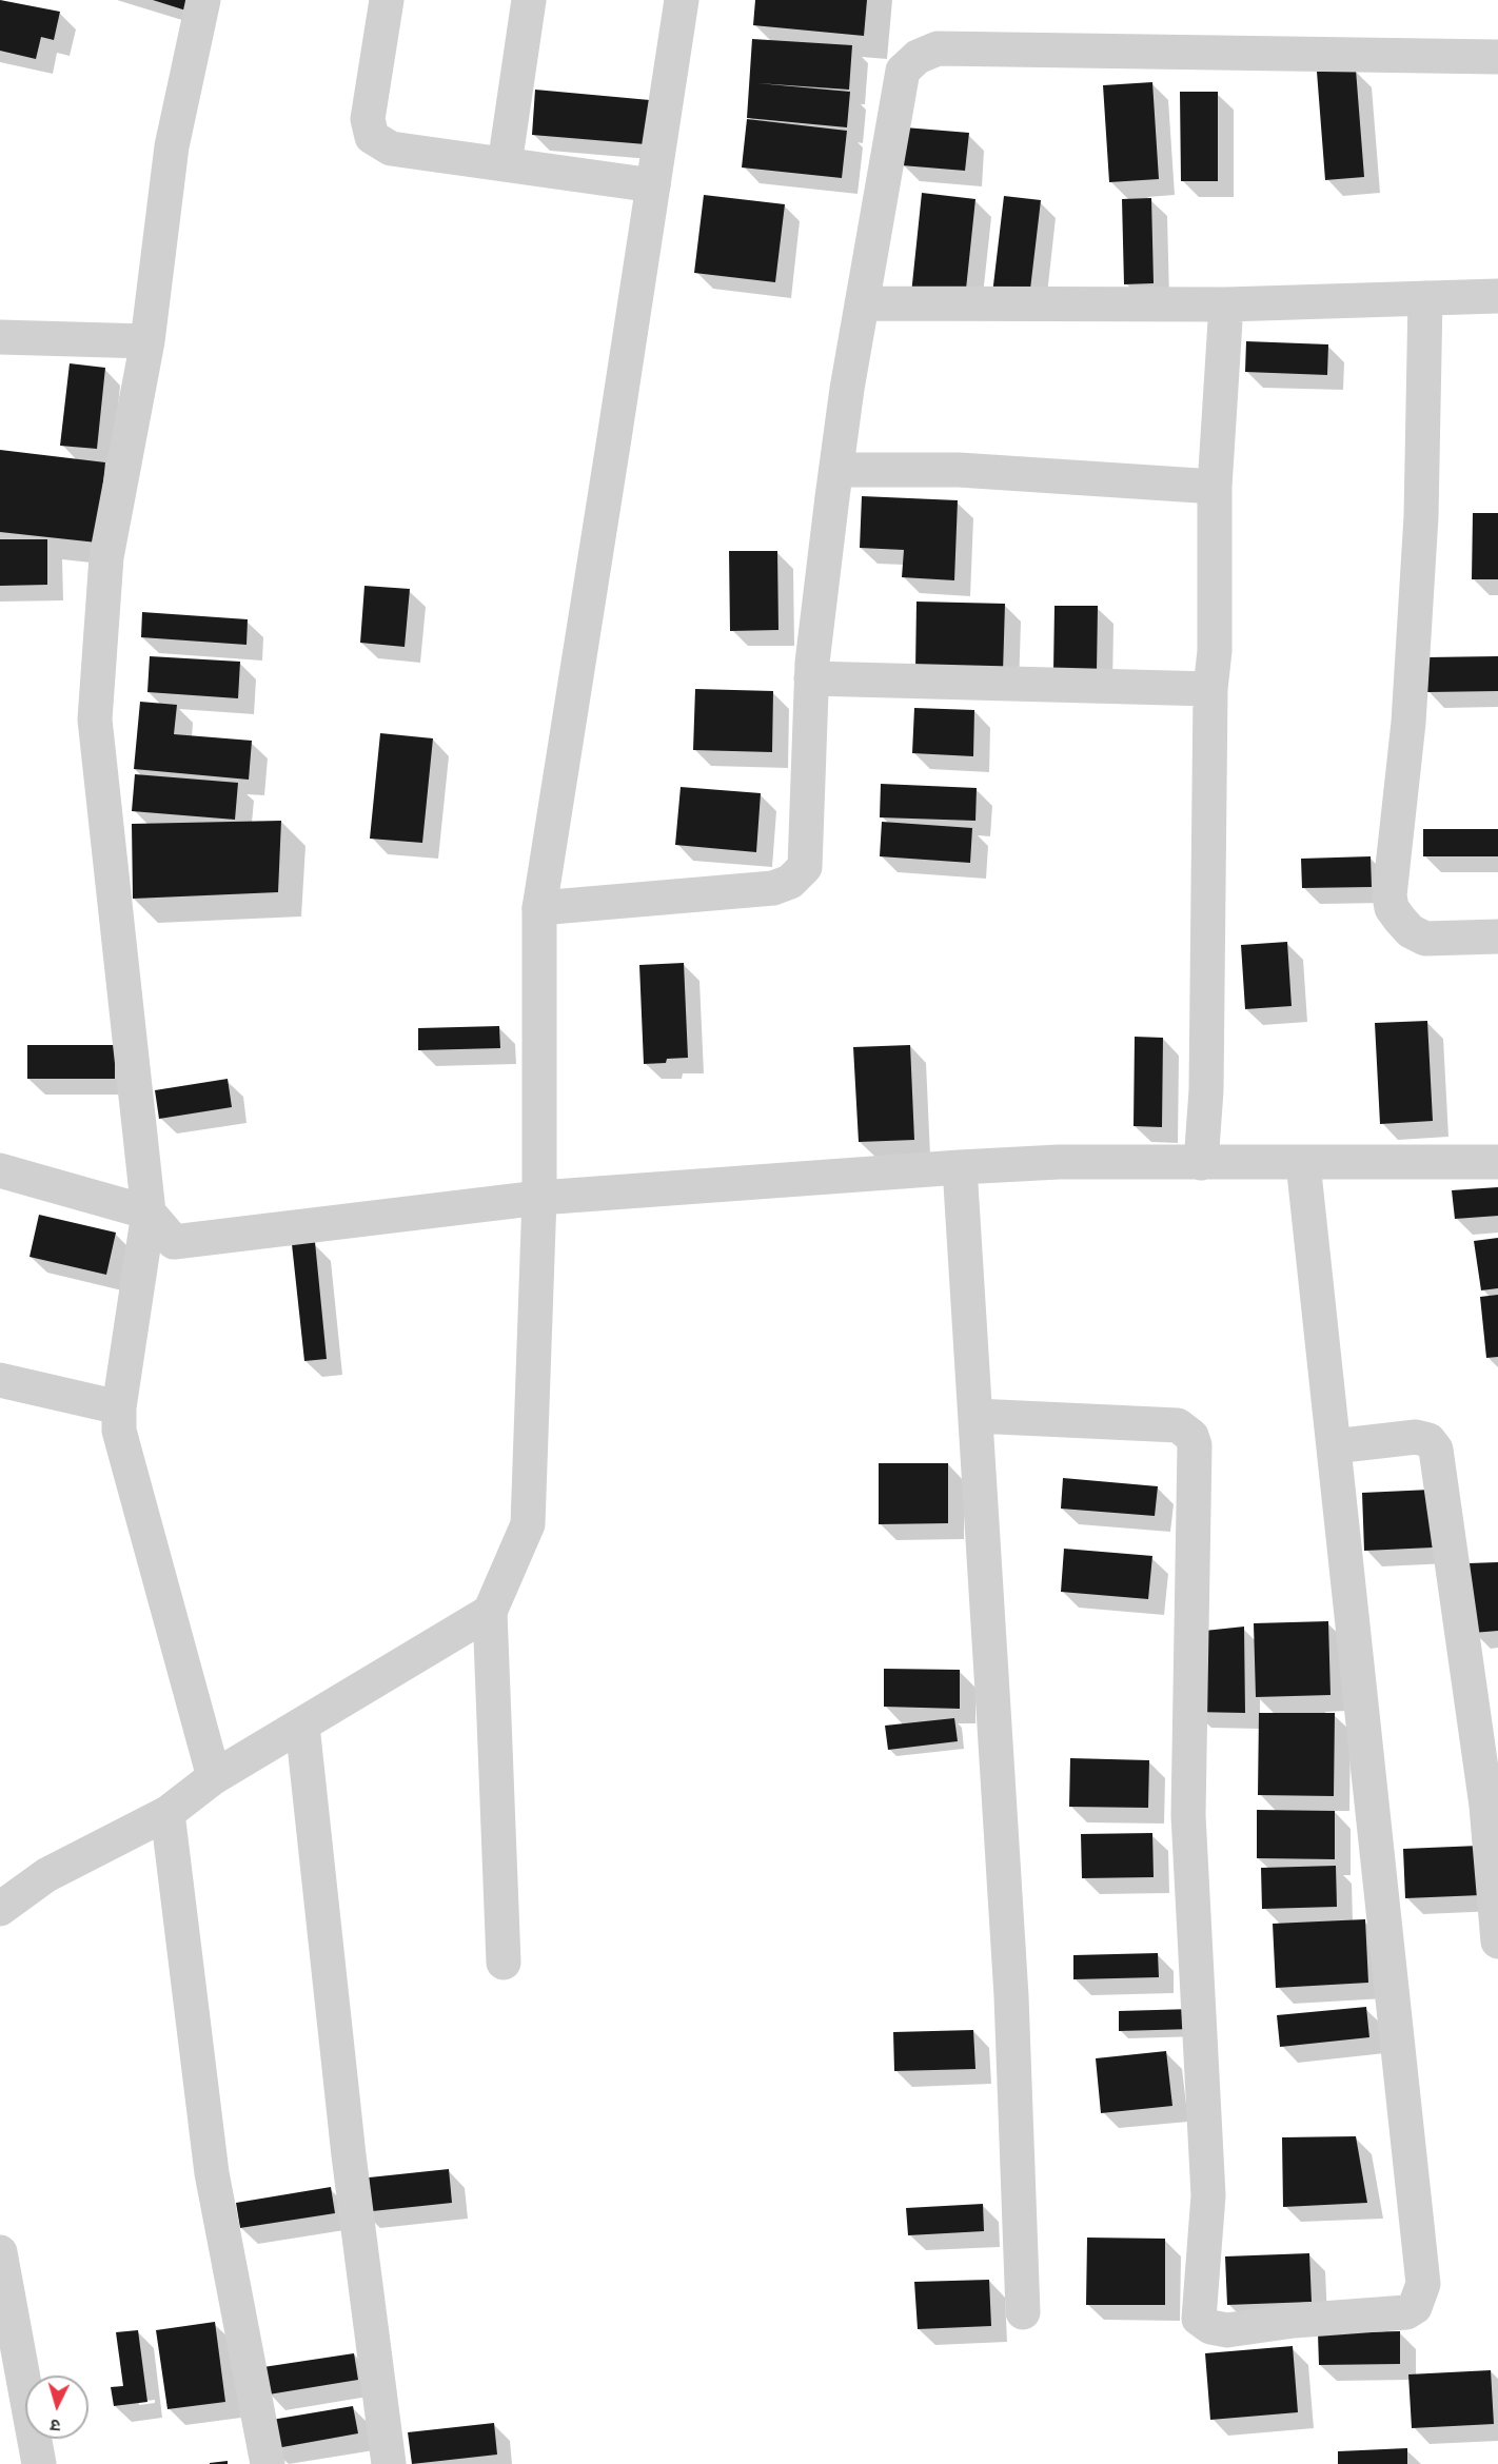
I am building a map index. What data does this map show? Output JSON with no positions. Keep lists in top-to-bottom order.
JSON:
{
  "north": "bottom"
}
